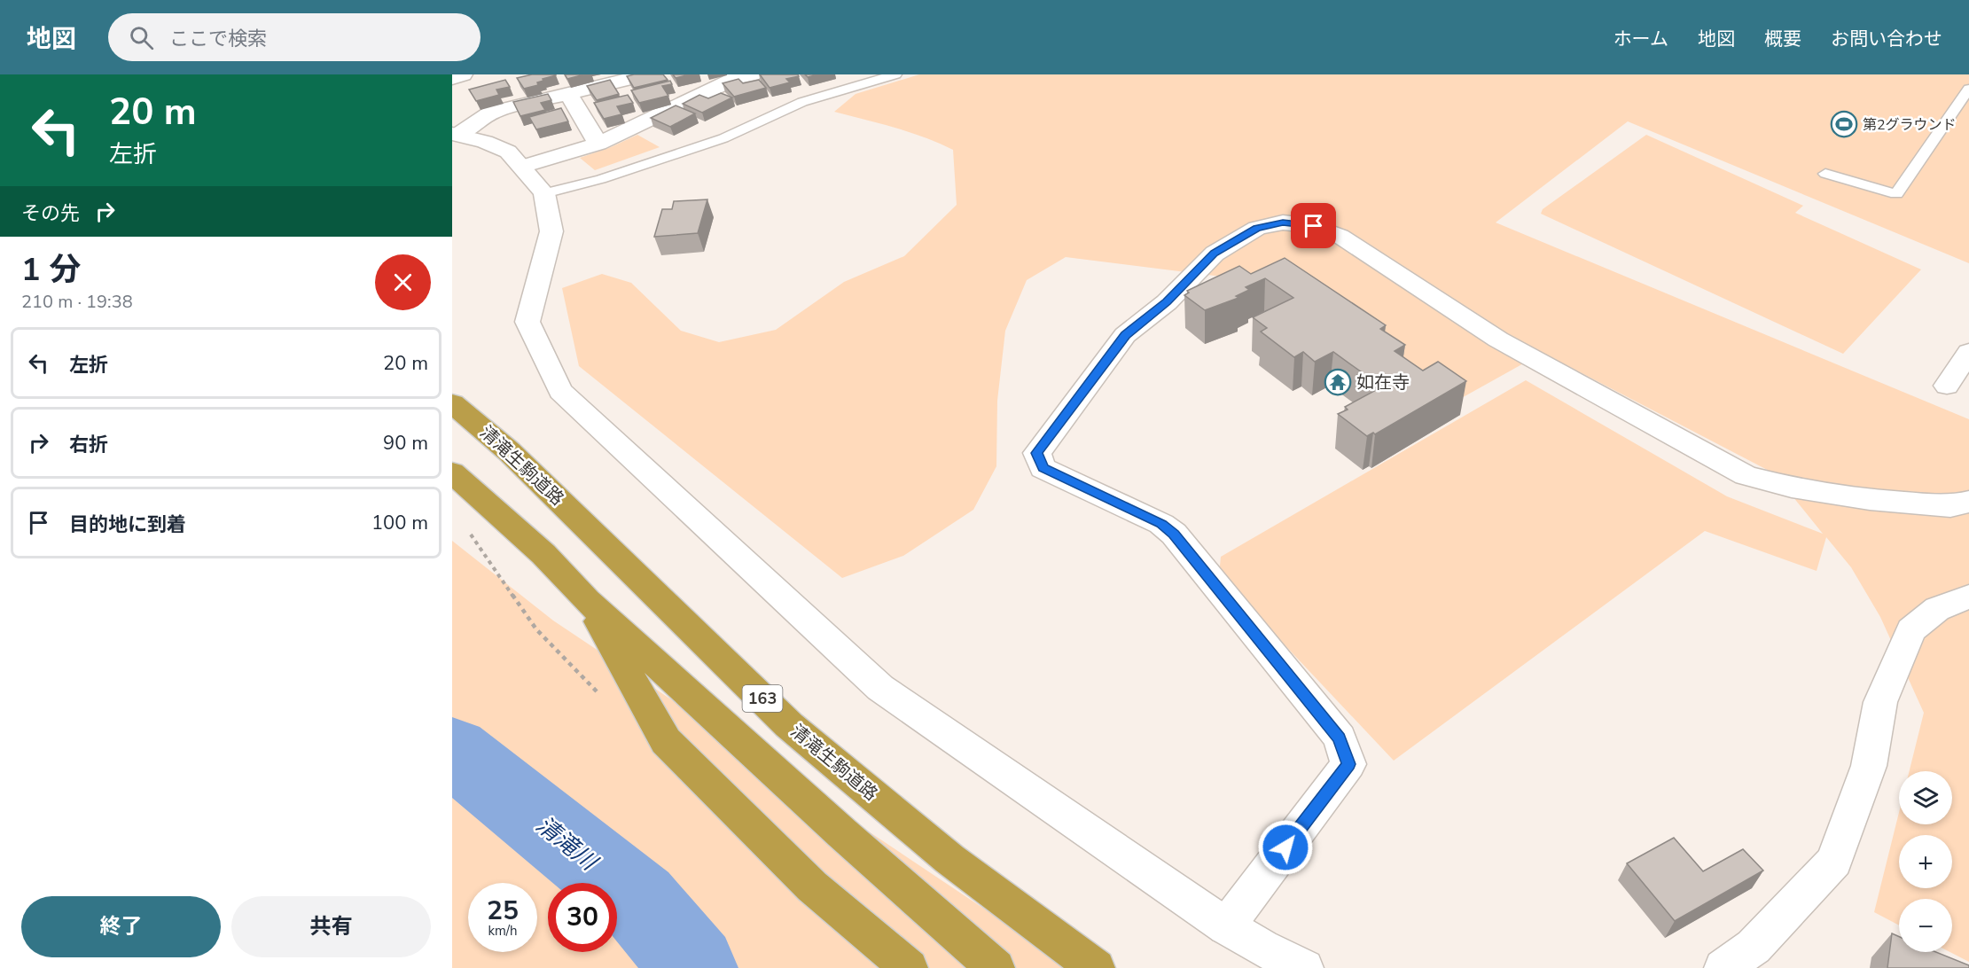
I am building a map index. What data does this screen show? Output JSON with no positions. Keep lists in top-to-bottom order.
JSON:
{
  "streets": {
    "highway": ["清滝生駒道路", "163"]
  },
  "water": ["清滝川"],
  "places": {
    "sports": ["第2グラウンド"],
    "temple": ["如在寺"]
  },
  "page": {
    "header": "地図",
    "search": "ここで検索",
    "nav": [
      "ホーム",
      "地図",
      "概要",
      "お問い合わせ"
    ],
    "turn": ["20 m", "左折"],
    "then": "その先",
    "heading": ["1 分", "210 m · 19:38"],
    "list": [
      {
        "name": "左折",
        "value": "20 m"
      },
      {
        "name": "右折",
        "value": "90 m"
      },
      {
        "name": "目的地に到着",
        "value": "100 m"
      }
    ],
    "map_buttons": ["+", "−"],
    "speed": "25 km/h",
    "limit": "30",
    "buttons": ["終了", "共有"]
  }
}
